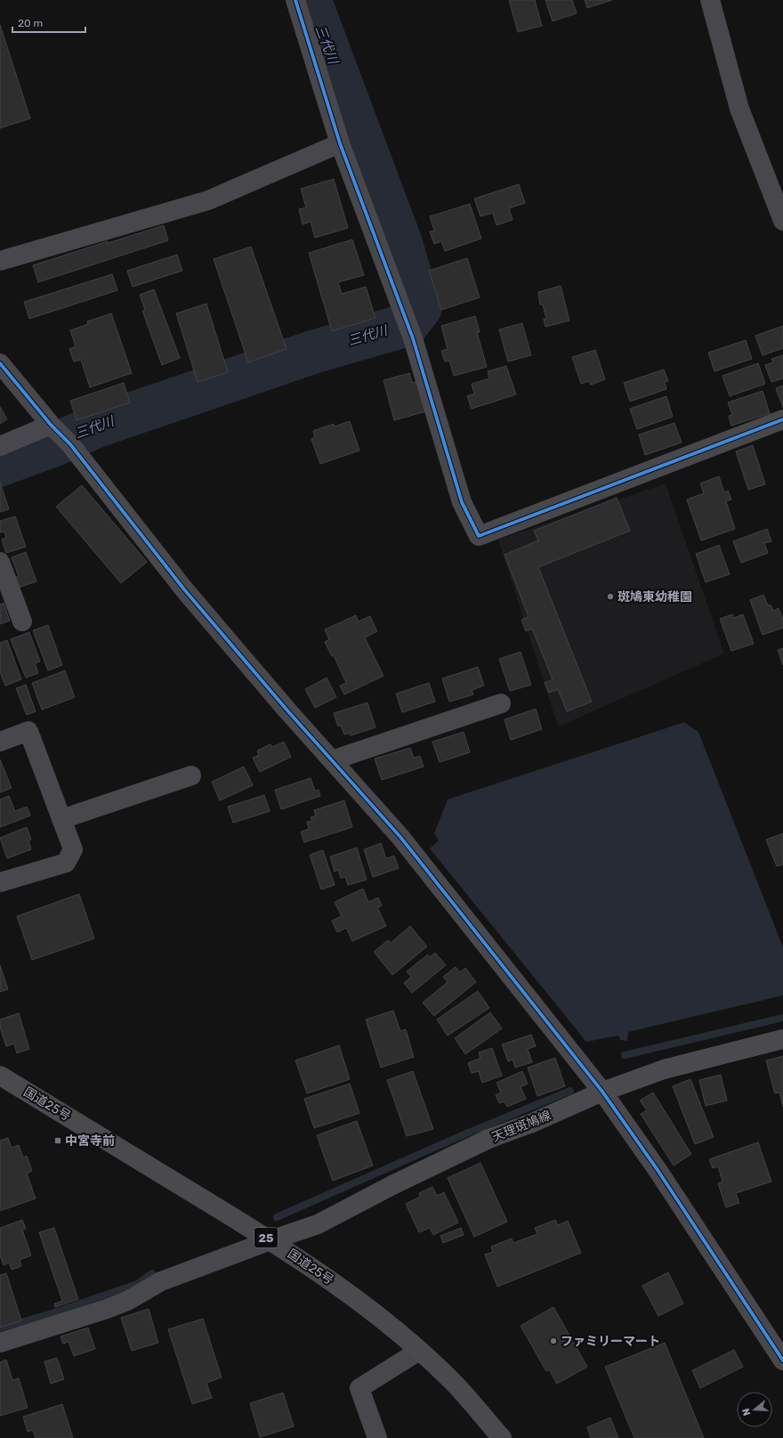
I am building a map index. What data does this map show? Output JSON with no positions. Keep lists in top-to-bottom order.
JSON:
{
  "streets": {
    "main road": ["国道25号", "天理斑鳩線", "25"]
  },
  "crossings": [
    ["国道25号", "天理斑鳩線"]
  ],
  "water": ["三代川"],
  "places": {
    "other": ["斑鳩東幼稚園", "ファミリーマート"],
    "transit": ["中宮寺前"]
  },
  "scale_bar": "20 m",
  "north": "left"
}
